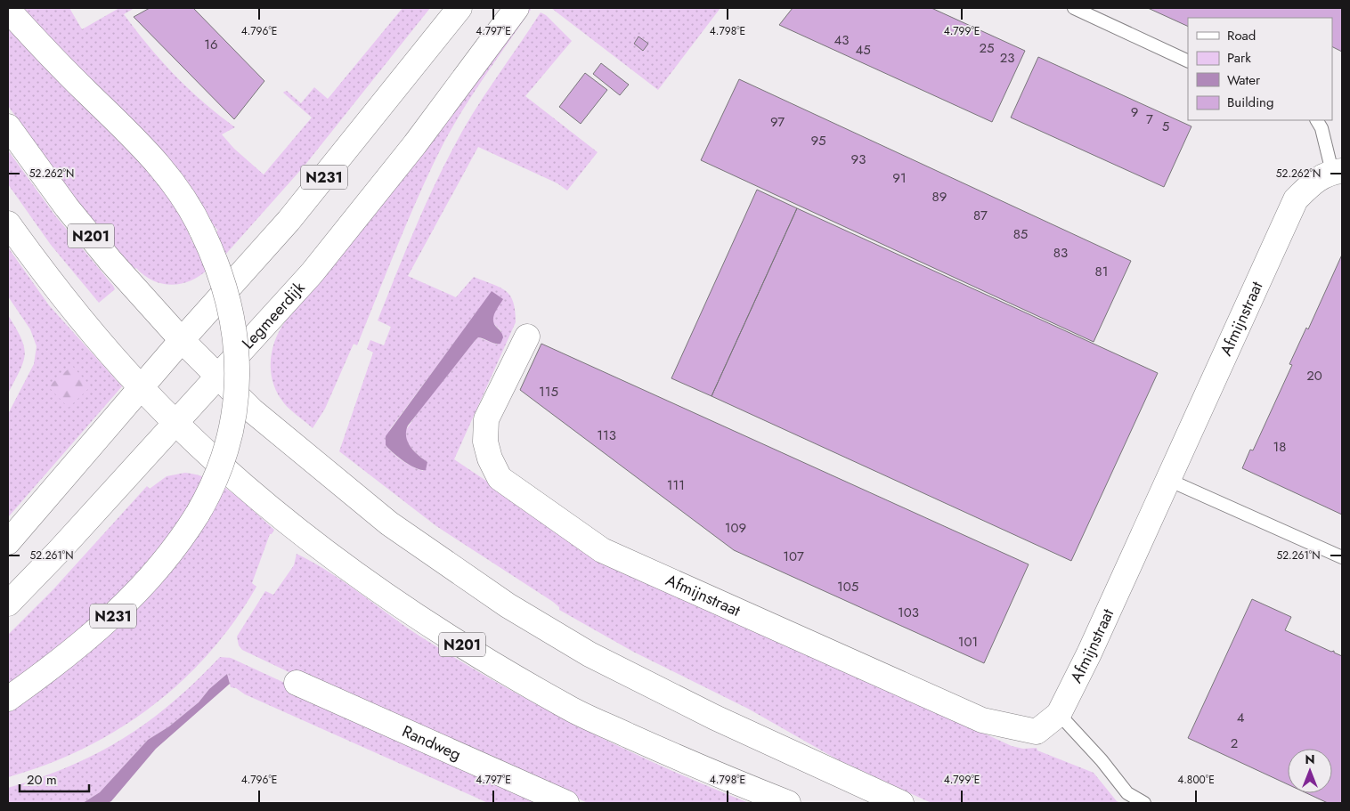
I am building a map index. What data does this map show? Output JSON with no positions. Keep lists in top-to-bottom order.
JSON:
{
  "streets": {
    "main road": [
      "N231",
      "N201",
      "Legmeerdijk",
      "Afmijnstraat",
      "Randweg"
    ]
  },
  "crossings": [
    ["N231", "N201"],
    ["N201", "Legmeerdijk"]
  ],
  "house_numbers": [
    "43",
    "16",
    "25",
    "45",
    "23",
    "9",
    "7",
    "97",
    "5",
    "95",
    "93",
    "91",
    "89",
    "87",
    "85",
    "83",
    "81",
    "20",
    "115",
    "113",
    "18",
    "111",
    "109",
    "107",
    "105",
    "103",
    "101",
    "4",
    "2"
  ],
  "legend": [
    "Road",
    "Park",
    "Water",
    "Building"
  ],
  "scale_bar": "20 m",
  "north": "top",
  "coordinates": [
    "4.796°E",
    "4.797°E",
    "4.798°E",
    "4.799°E",
    "52.262°N",
    "52.261°N",
    "4.800°E"
  ]
}
